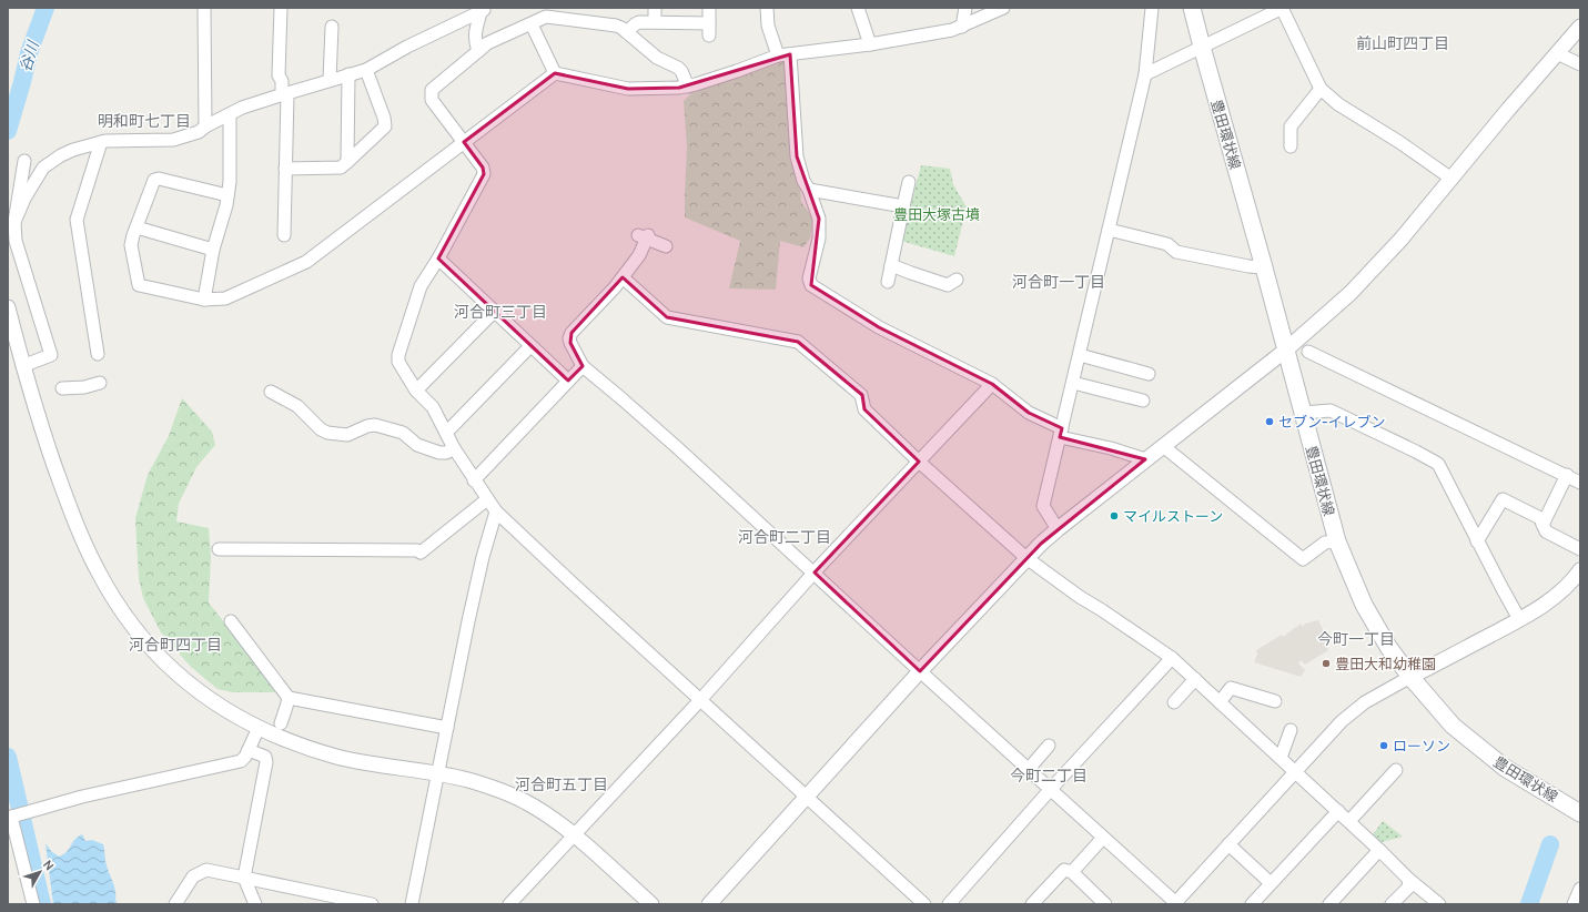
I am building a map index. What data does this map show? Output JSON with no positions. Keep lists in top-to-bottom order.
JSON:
{
  "streets": {
    "main road": ["豊田環状線"]
  },
  "districts": [
    "前山町四丁目",
    "明和町七丁目",
    "河合町一丁目",
    "河合町三丁目",
    "河合町二丁目",
    "今町一丁目",
    "河合町四丁目",
    "今町二丁目",
    "河合町五丁目"
  ],
  "water": ["谷川"],
  "parks": ["豊田大塚古墳"],
  "places": [
    "セブン-イレブン",
    "マイルストーン",
    "豊田大和幼稚園",
    "ローソン"
  ],
  "north": "top right"
}
